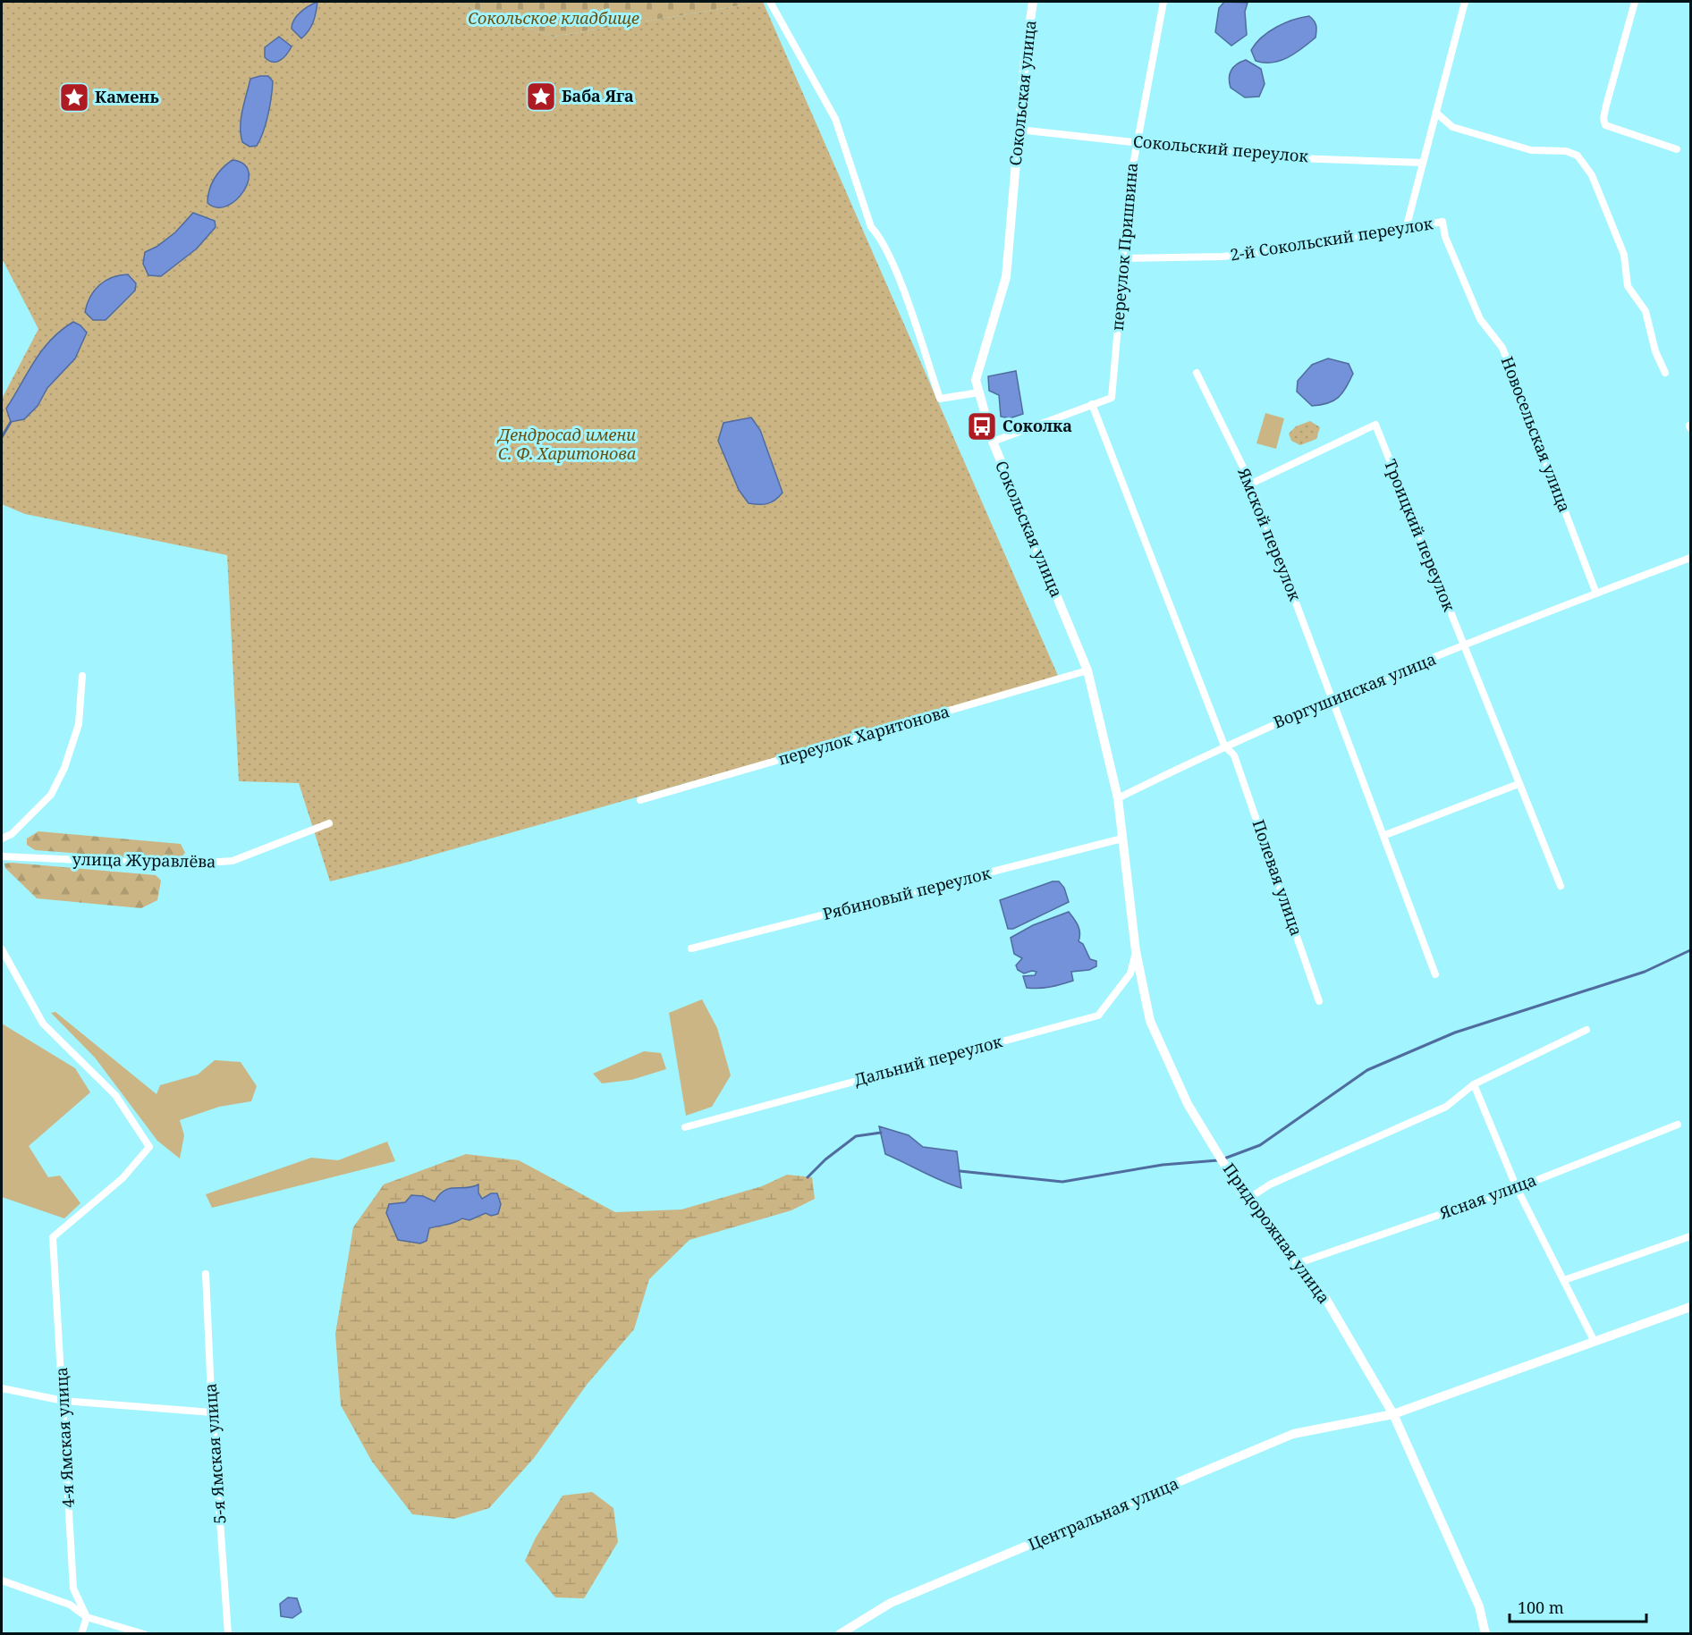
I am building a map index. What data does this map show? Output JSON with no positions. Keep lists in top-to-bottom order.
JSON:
{
  "streets": {
    "street": [
      "Сокольская улица",
      "Сокольский переулок",
      "2-й Сокольский переулок",
      "переулок Пришвина",
      "Новосельская улица",
      "Ямской переулок",
      "Троицкий переулок",
      "Воргушинская улица",
      "переулок Харитонова",
      "улица Журавлёва",
      "Полевая улица",
      "Рябиновый переулок",
      "Дальний переулок",
      "Ясная улица",
      "Придорожная улица",
      "4-я Ямская улица",
      "5-я Ямская улица",
      "Центральная улица"
    ]
  },
  "crossings": [
    ["Сокольская улица", "Сокольский переулок"],
    ["Сокольская улица", "Воргушинская улица"],
    ["Сокольская улица", "переулок Харитонова"],
    ["Сокольская улица", "Придорожная улица"],
    ["Сокольский переулок", "переулок Пришвина"],
    ["2-й Сокольский переулок", "переулок Пришвина"],
    ["2-й Сокольский переулок", "Новосельская улица"],
    ["Новосельская улица", "Воргушинская улица"],
    ["Ямской переулок", "Троицкий переулок"],
    ["Ямской переулок", "Воргушинская улица"],
    ["Троицкий переулок", "Воргушинская улица"],
    ["Воргушинская улица", "Полевая улица"],
    ["Воргушинская улица", "Придорожная улица"],
    ["Рябиновый переулок", "Придорожная улица"],
    ["Дальний переулок", "Придорожная улица"],
    ["Ясная улица", "Придорожная улица"],
    ["Придорожная улица", "Центральная улица"]
  ],
  "parks": ["Сокольское кладбище", "Дендросад имени С. Ф. Харитонова"],
  "places": {
    "place": ["Баба Яга", "Камень"],
    "bus stop": ["Соколка"]
  },
  "scale_bar": "100 m"
}
